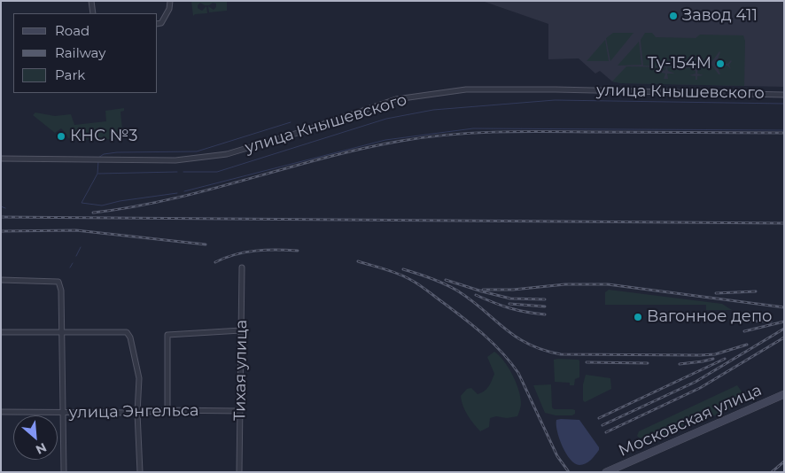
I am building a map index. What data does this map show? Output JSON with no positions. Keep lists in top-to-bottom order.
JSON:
{
  "streets": {
    "street": [
      "улица Кнышевского",
      "Тихая улица",
      "улица Энгельса",
      "Московская улица"
    ]
  },
  "crossings": [
    ["Тихая улица", "улица Энгельса"]
  ],
  "places": [
    "Завод 411",
    "Ту-154М",
    "КНС №3",
    "Вагонное депо"
  ],
  "legend": ["Road", "Railway", "Park"],
  "north": "bottom right"
}
